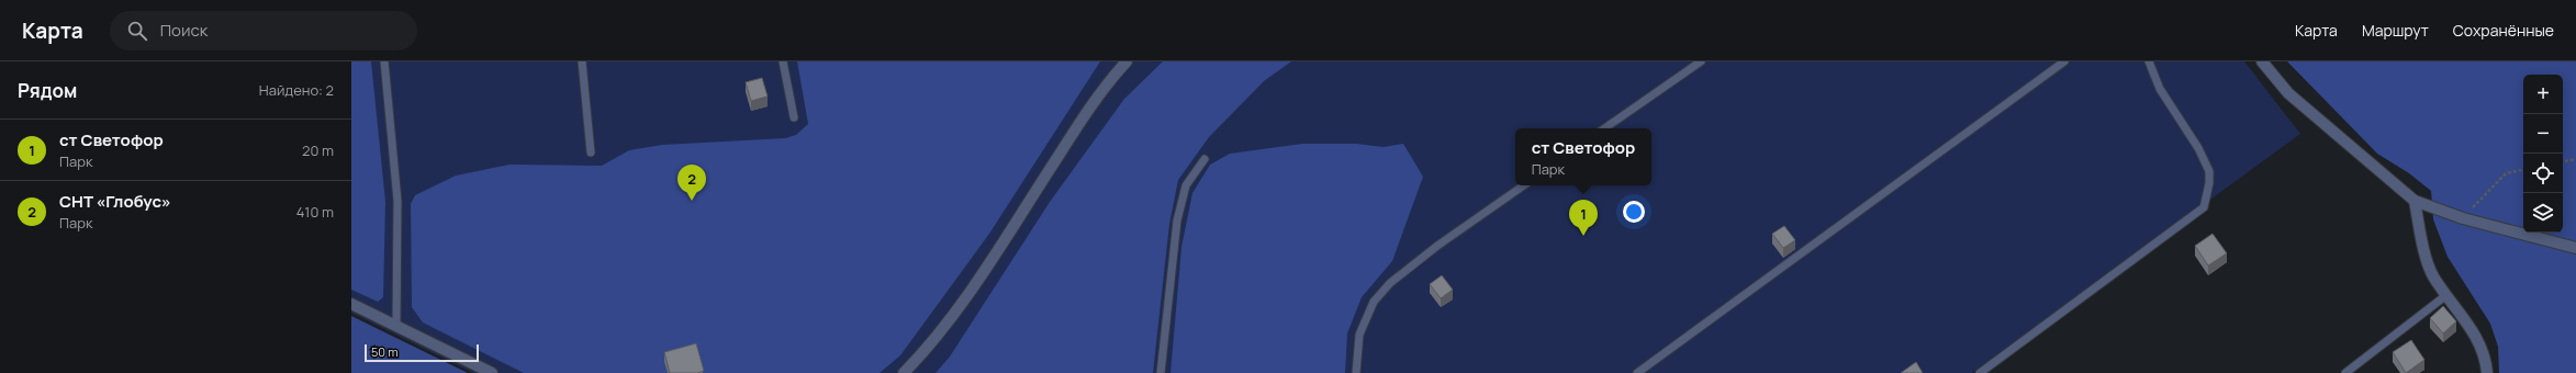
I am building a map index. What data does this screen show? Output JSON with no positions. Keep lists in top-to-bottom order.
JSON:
{
  "scale_bar": "50 m",
  "page": {
    "header": "Карта",
    "search": "Поиск",
    "nav": ["Карта", "Маршрут", "Сохранённые"],
    "heading": ["Рядом", "Найдено: 2"],
    "map_buttons": ["+", "−"],
    "list": [
      {
        "mark": "1",
        "name": "ст Светофор",
        "note": "Парк",
        "value": "20 m"
      },
      {
        "mark": "2",
        "name": "СНТ «Глобус»",
        "note": "Парк",
        "value": "410 m"
      }
    ],
    "popup": ["ст Светофор", "Парк"],
    "pins": ["2", "1"],
    "scale": "50 m"
  }
}
